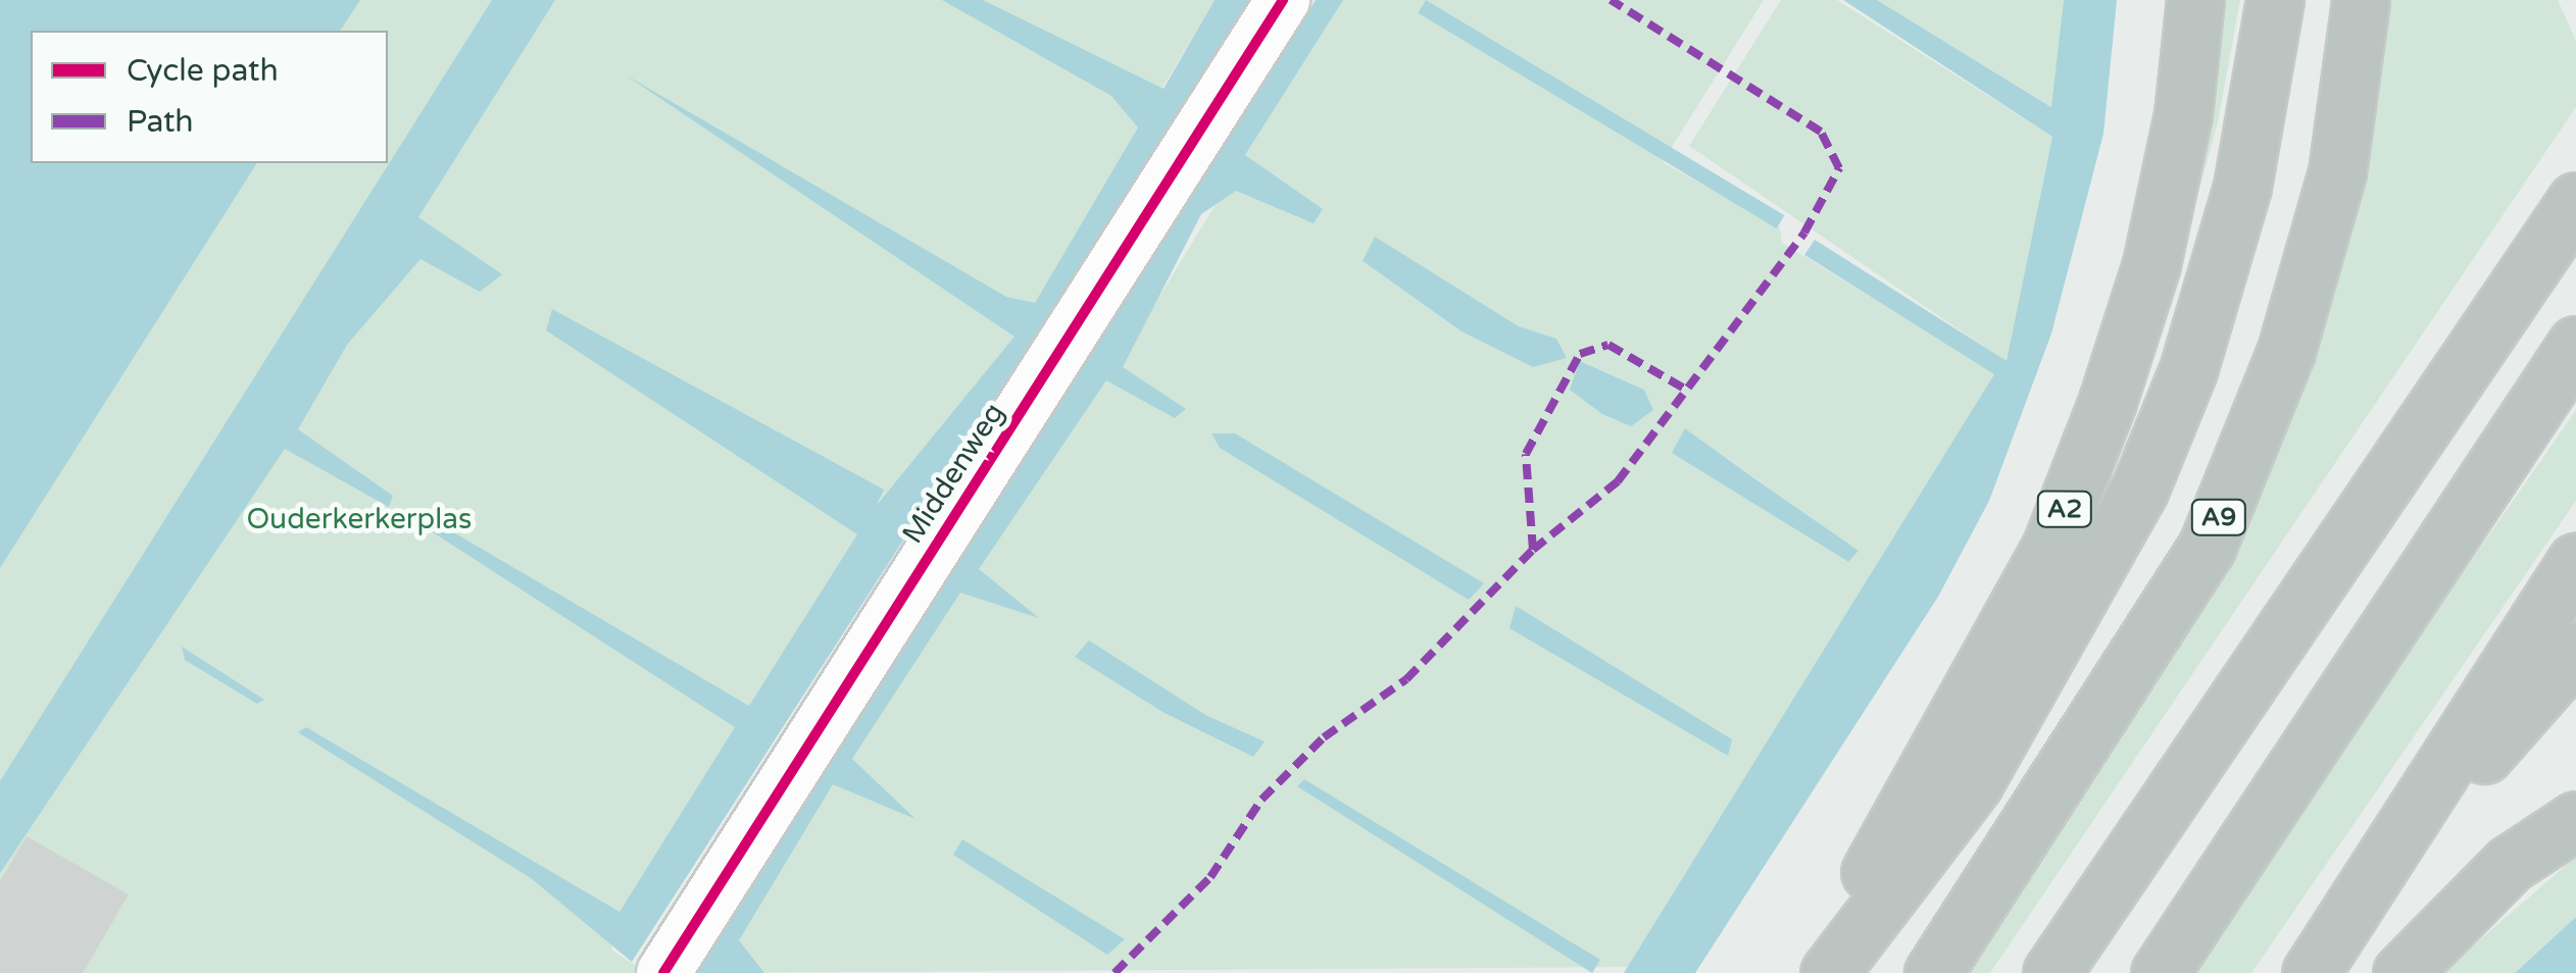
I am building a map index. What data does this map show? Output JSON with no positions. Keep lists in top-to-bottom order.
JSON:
{
  "streets": {
    "highway": ["A2", "A9"],
    "street": ["Middenweg"]
  },
  "parks": ["Ouderkerkerplas"],
  "legend": ["Cycle path", "Path"]
}
